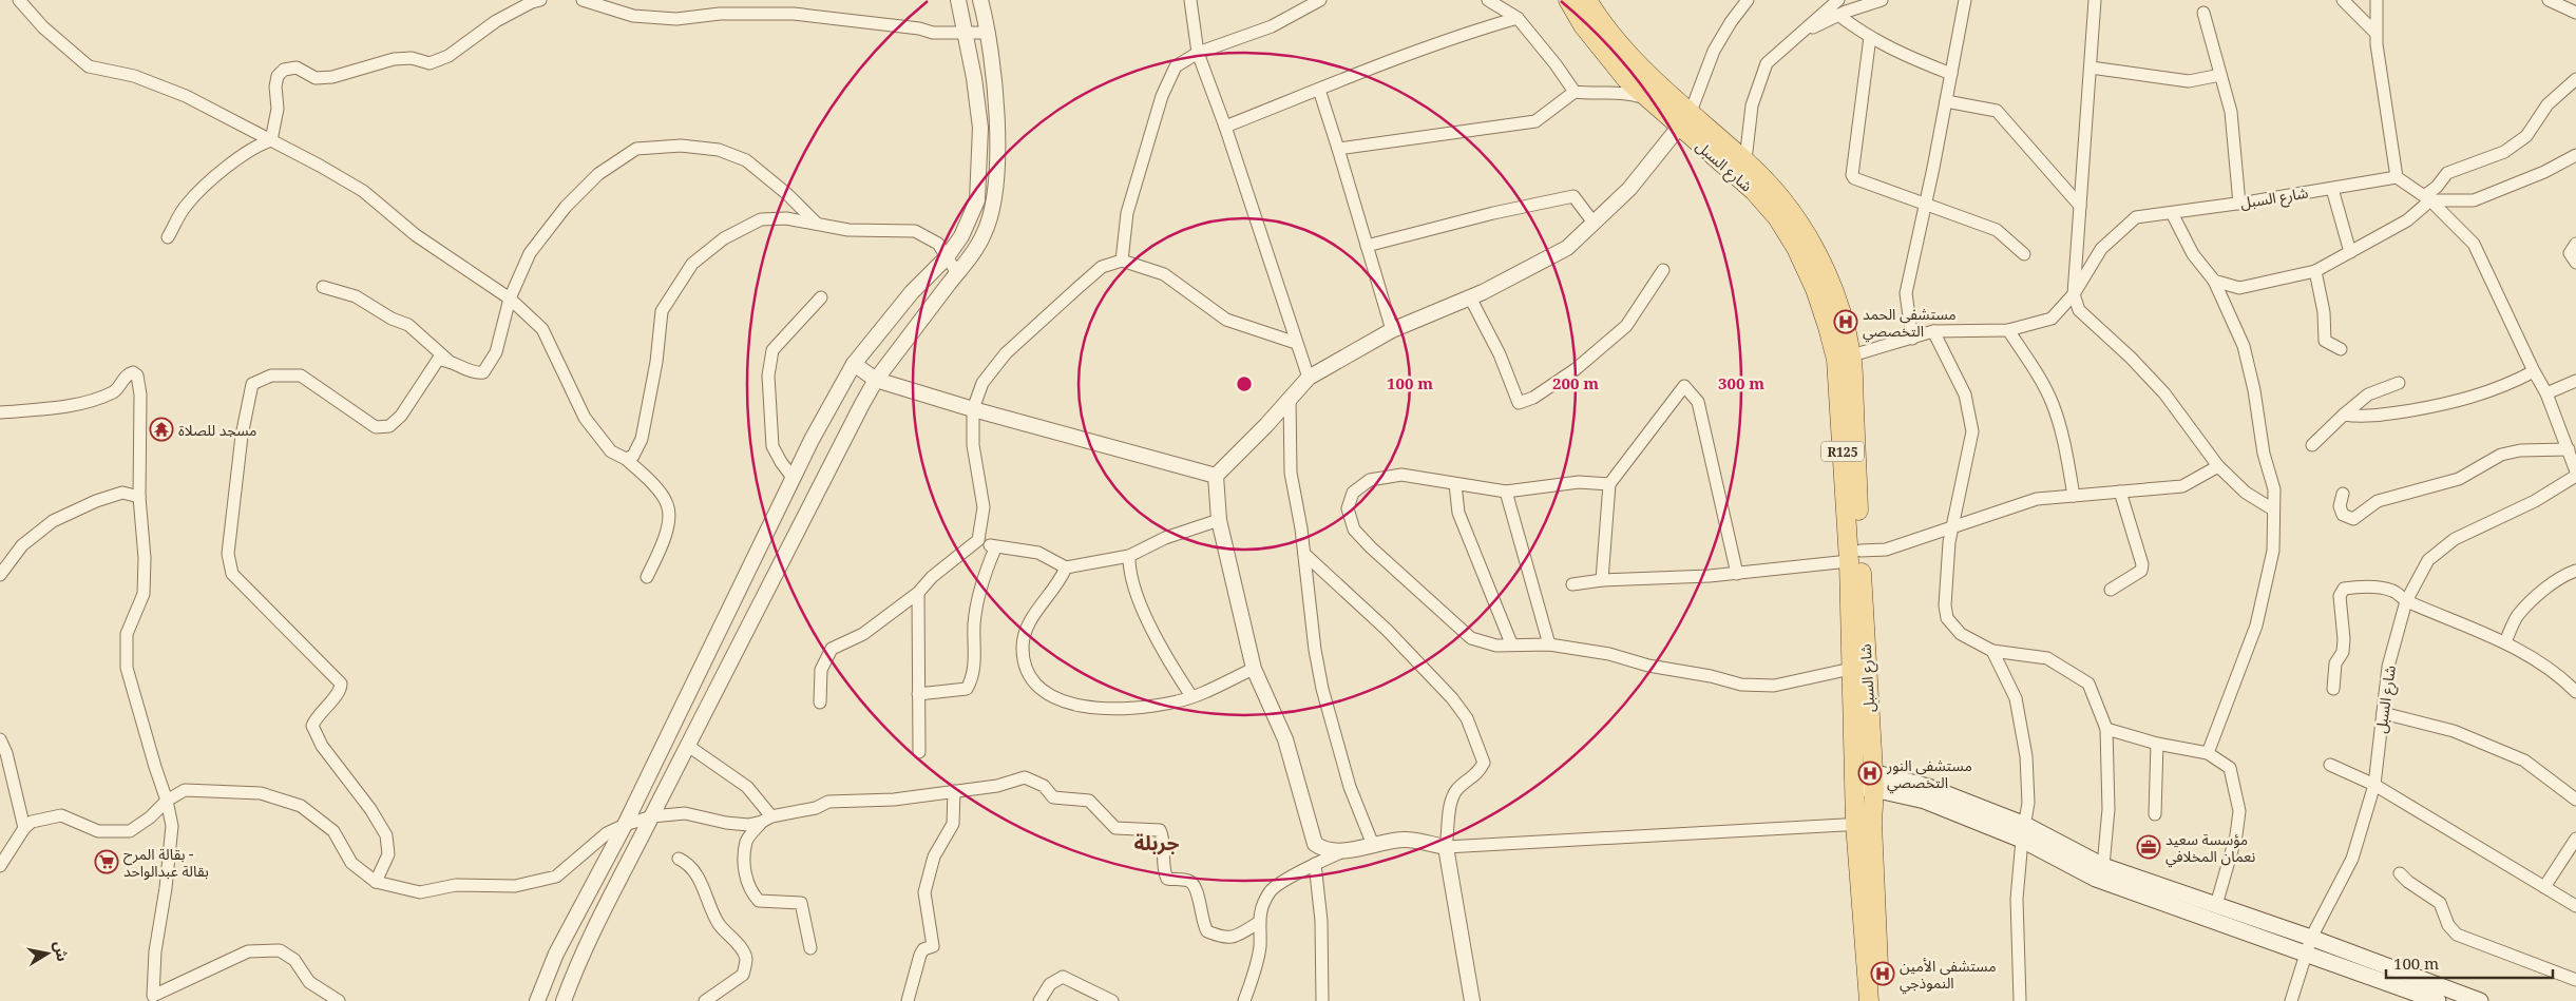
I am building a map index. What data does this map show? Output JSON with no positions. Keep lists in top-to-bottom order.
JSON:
{
  "streets": {
    "main road": ["شارع السبل", "R125"]
  },
  "districts": ["جربلة"],
  "places": {
    "hospital": ["مستشفى الحمد التخصصي", "مستشفى النور التخصصي", "مستشفى الأمين النموذجي"],
    "temple": ["مسجد للصلاة"],
    "office": ["مؤسسة سعيد نعمان المخلافي"],
    "supermarket": ["بقالة المرح - بقالة عبدالواحد"]
  },
  "scale_bar": "100 m",
  "north": "right",
  "rings": ["100 m", "200 m", "300 m"]
}
